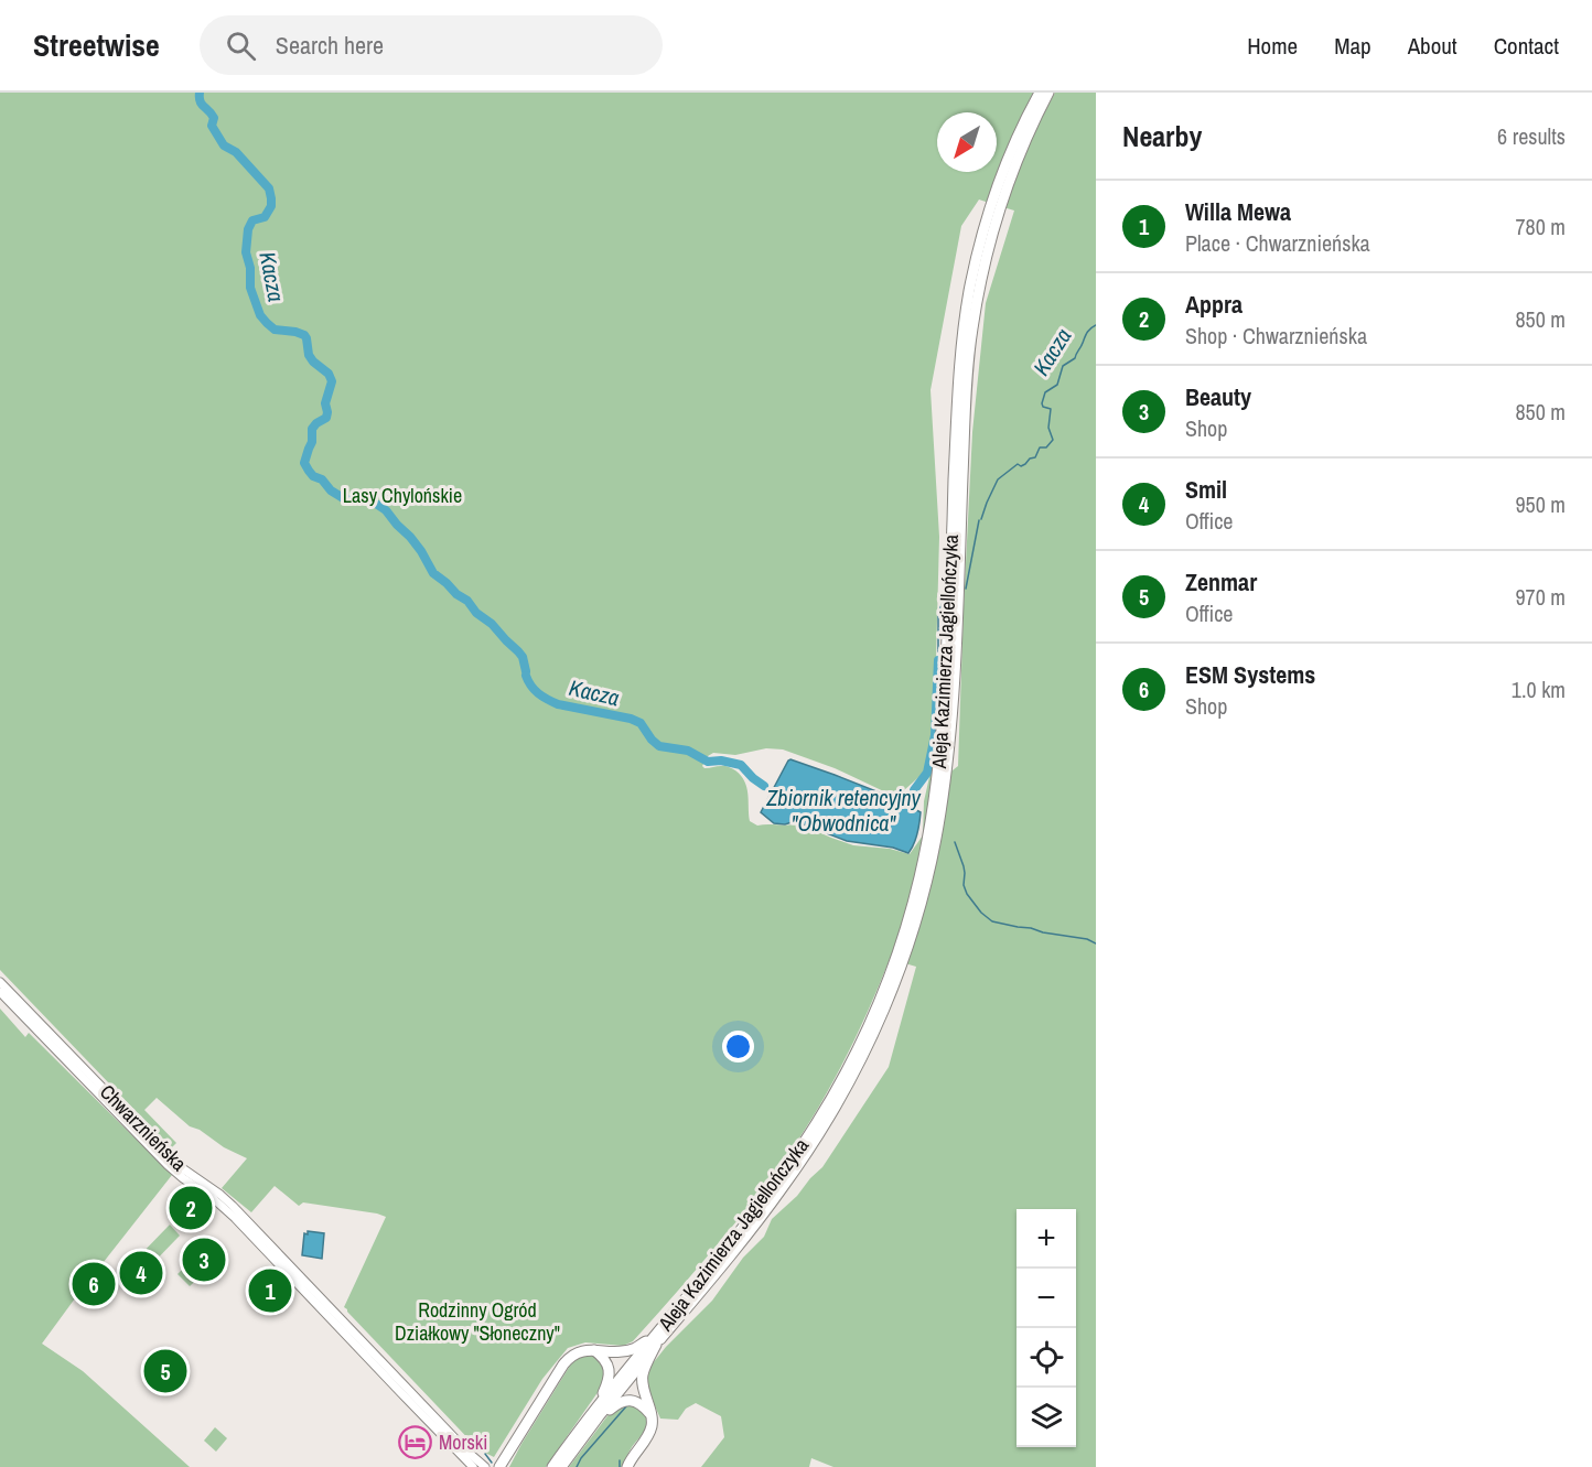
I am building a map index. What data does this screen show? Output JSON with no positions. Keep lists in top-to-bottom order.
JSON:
{
  "streets": {
    "highway": ["Aleja Kazimierza Jagiellończyka"],
    "main road": ["Chwarznieńska"]
  },
  "water": ["Kacza", "Zbiornik retencyjny \"Obwodnica\""],
  "parks": ["Lasy Chylońskie", "Rodzinny Ogród Działkowy \"Słoneczny\""],
  "places": {
    "hotel": ["Morski"]
  },
  "north": "bottom left",
  "page": {
    "header": "Streetwise",
    "search": "Search here",
    "nav": [
      "Home",
      "Map",
      "About",
      "Contact"
    ],
    "heading": ["Nearby", "6 results"],
    "list": [
      {
        "mark": "1",
        "name": "Willa Mewa",
        "note": "Place · Chwarznieńska",
        "value": "780 m"
      },
      {
        "mark": "2",
        "name": "Appra",
        "note": "Shop · Chwarznieńska",
        "value": "850 m"
      },
      {
        "mark": "3",
        "name": "Beauty",
        "note": "Shop",
        "value": "850 m"
      },
      {
        "mark": "4",
        "name": "Smil",
        "note": "Office",
        "value": "950 m"
      },
      {
        "mark": "5",
        "name": "Zenmar",
        "note": "Office",
        "value": "970 m"
      },
      {
        "mark": "6",
        "name": "ESM Systems",
        "note": "Shop",
        "value": "1.0 km"
      }
    ],
    "pins": [
      "2",
      "3",
      "4",
      "6",
      "1",
      "5"
    ],
    "map_buttons": ["+", "−"]
  }
}
